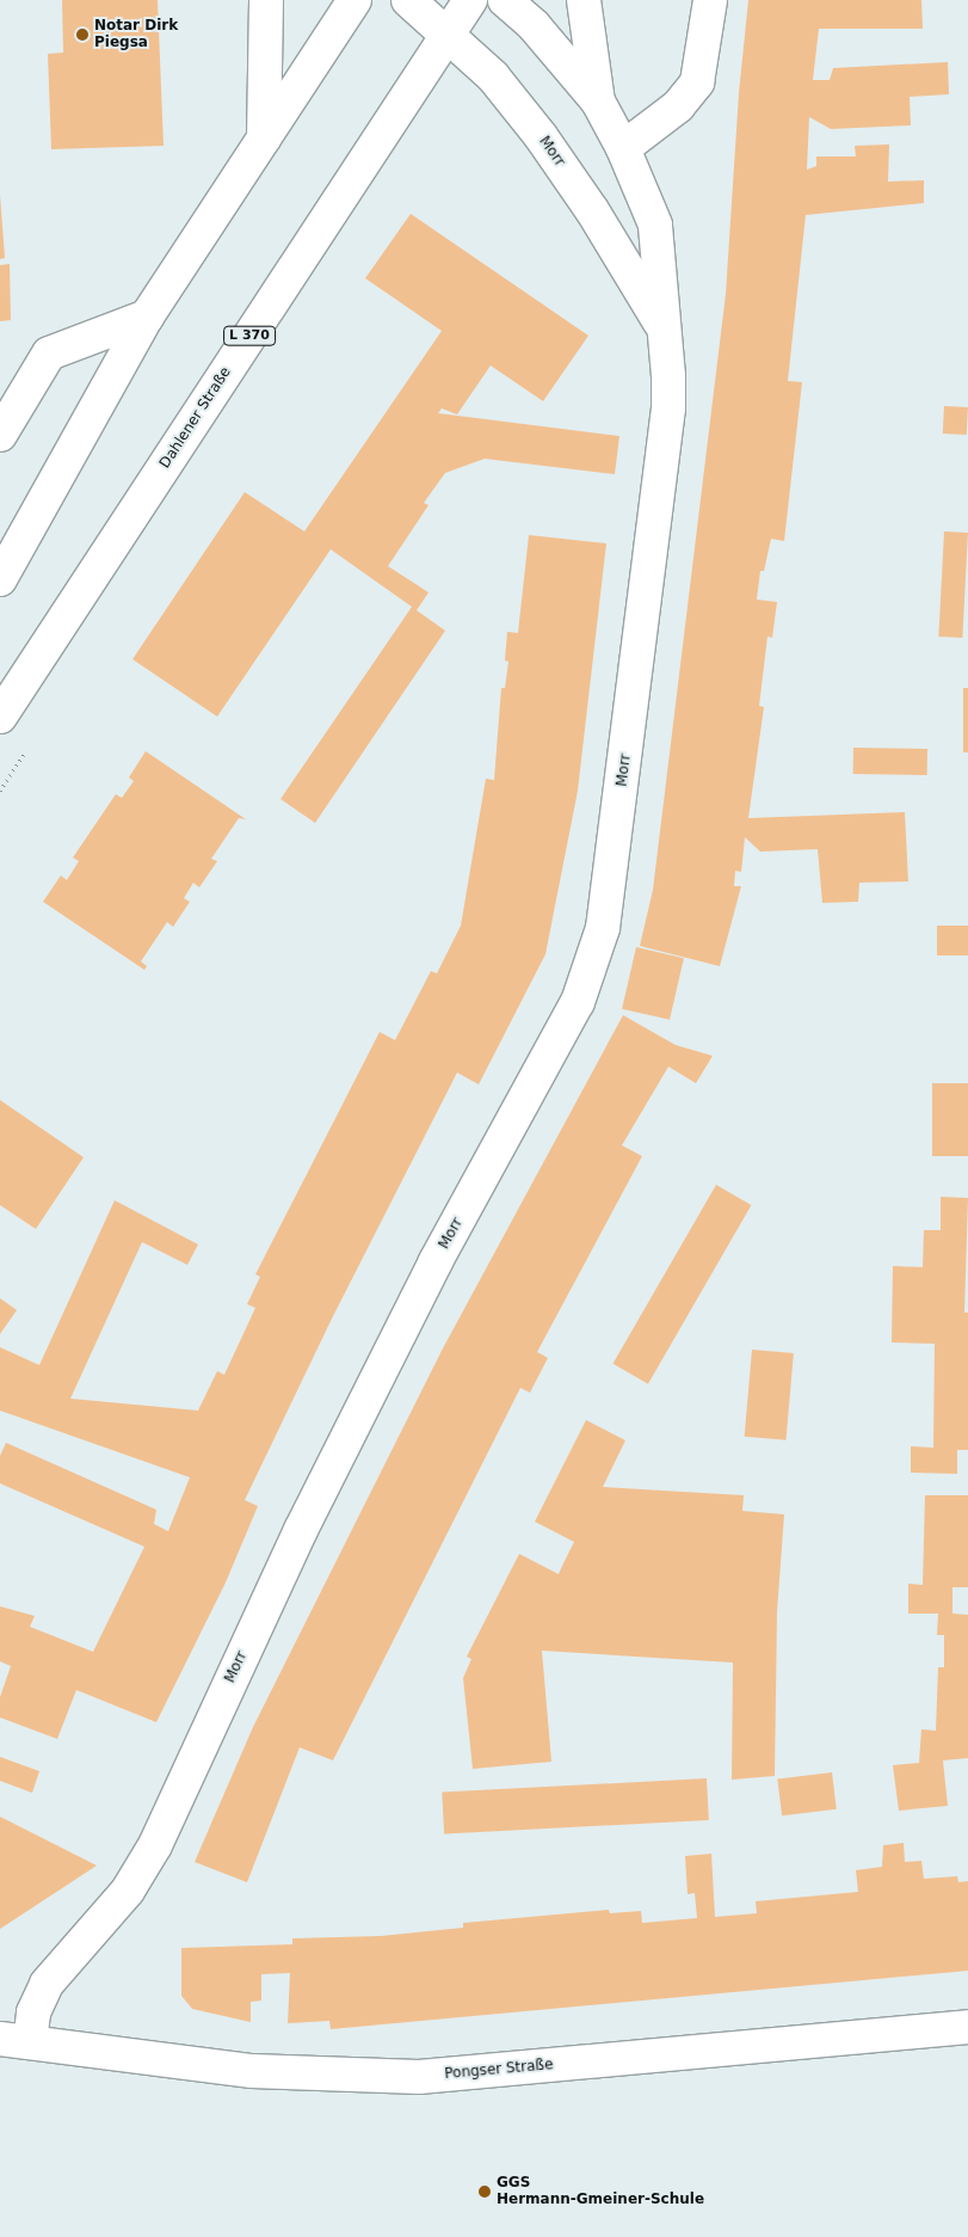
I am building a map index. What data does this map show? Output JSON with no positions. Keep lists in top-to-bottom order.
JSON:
{
  "streets": {
    "street": [
      "Morr",
      "L 370",
      "Dahlener Straße",
      "Pongser Straße"
    ]
  },
  "crossings": [
    ["Morr", "Dahlener Straße"],
    ["Morr", "Pongser Straße"]
  ],
  "places": ["Notar Dirk Piegsa", "GGS Hermann-Gmeiner-Schule"]
}
